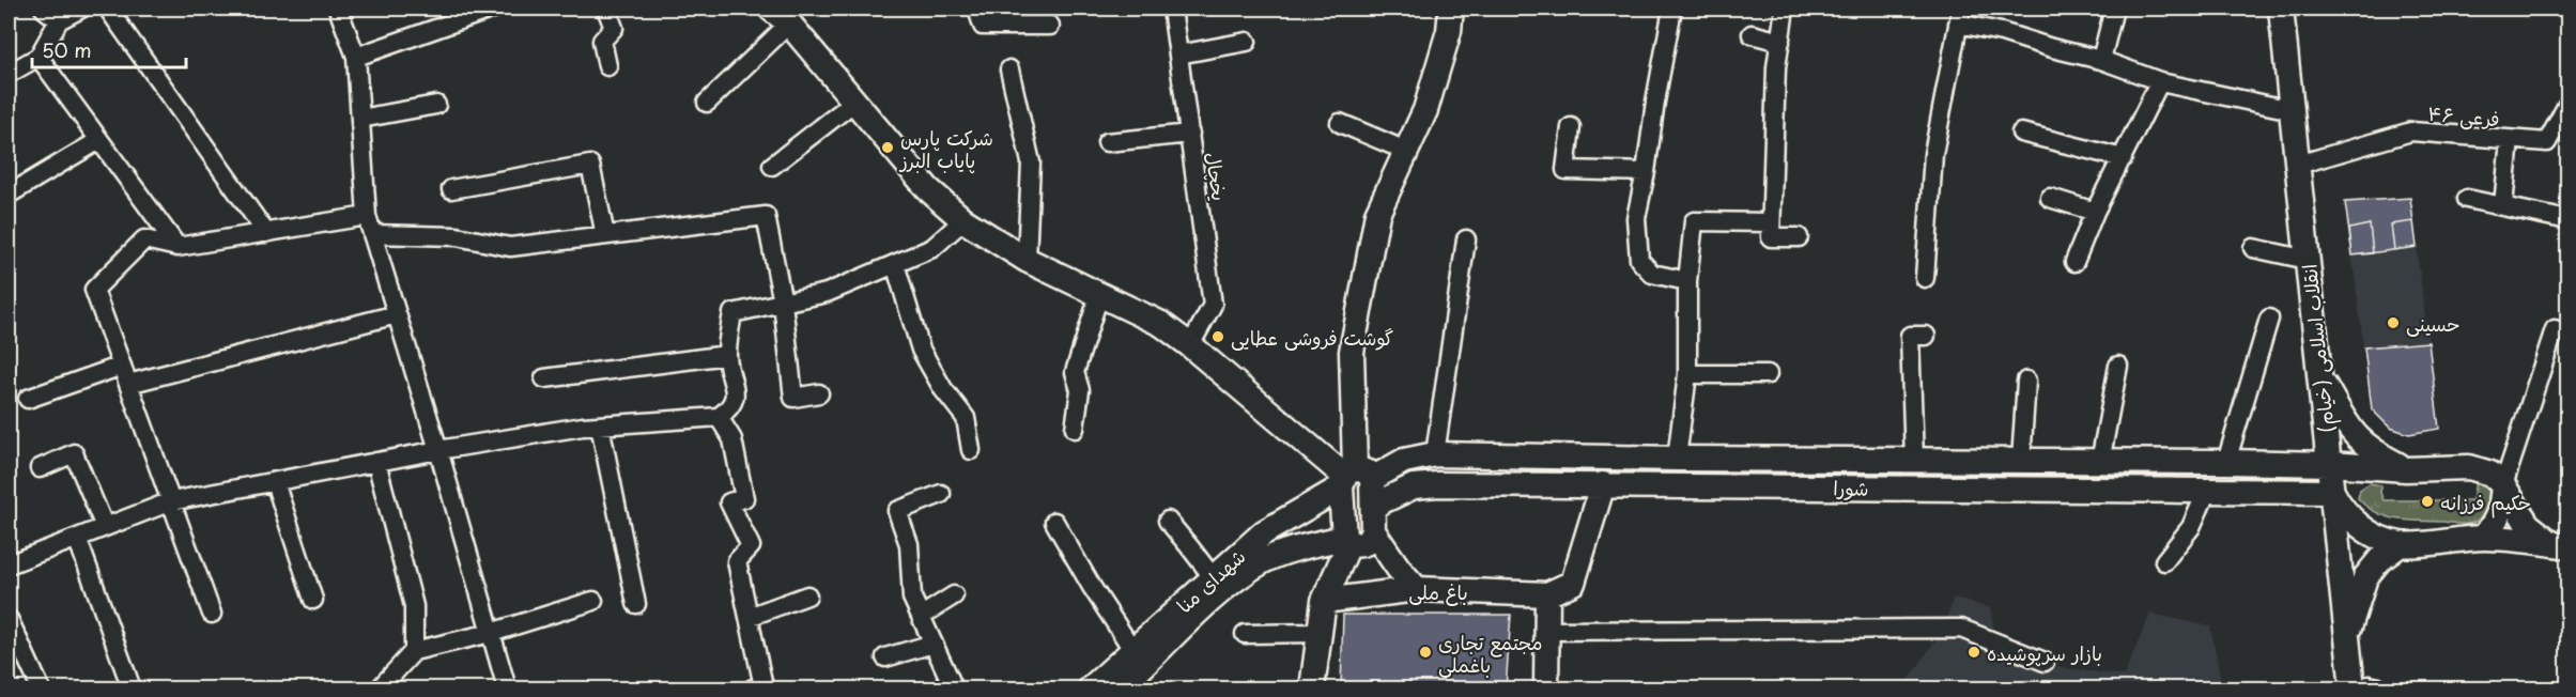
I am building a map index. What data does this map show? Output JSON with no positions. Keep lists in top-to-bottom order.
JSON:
{
  "streets": {
    "street": [
      "فرعی ۴۶",
      "یخچال",
      "انقلاب اسلامی (خیام)",
      "شورا",
      "شهدای منا",
      "باغ ملی"
    ]
  },
  "crossings": [
    ["فرعی ۴۶", "انقلاب اسلامی (خیام)"],
    ["انقلاب اسلامی (خیام)", "شورا"],
    ["شورا", "شهدای منا"]
  ],
  "places": [
    "شرکت پارس پایاب البرز",
    "حسینی",
    "گوشت فروشی عطایی",
    "حکیم فرزانه",
    "مجتمع تجاری باغملی",
    "بازار سرپوشیده"
  ],
  "scale_bar": "50 m"
}
